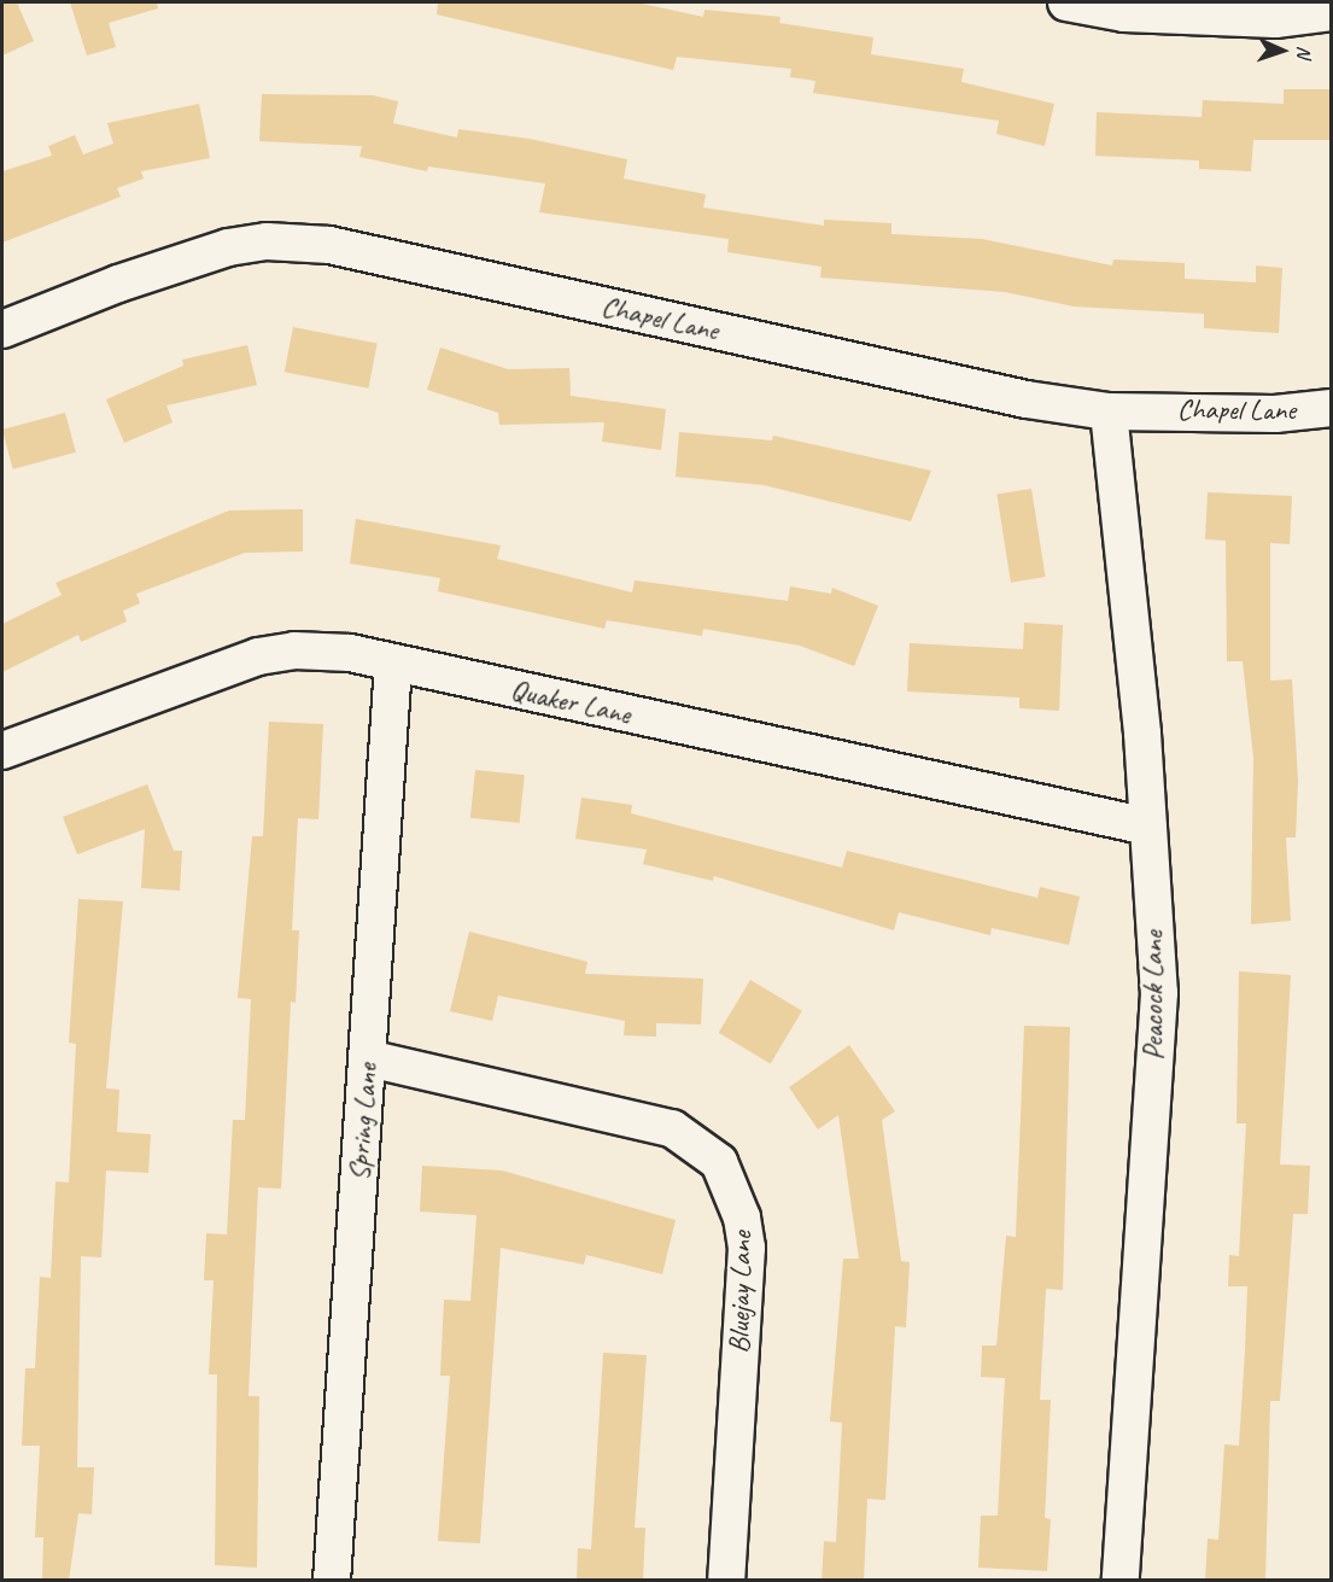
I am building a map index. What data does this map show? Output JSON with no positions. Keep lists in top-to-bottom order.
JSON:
{
  "streets": {
    "street": [
      "Chapel Lane",
      "Quaker Lane",
      "Peacock Lane",
      "Spring Lane",
      "Bluejay Lane"
    ]
  },
  "crossings": [
    ["Chapel Lane", "Peacock Lane"],
    ["Quaker Lane", "Peacock Lane"],
    ["Quaker Lane", "Spring Lane"],
    ["Spring Lane", "Bluejay Lane"]
  ],
  "north": "right"
}
